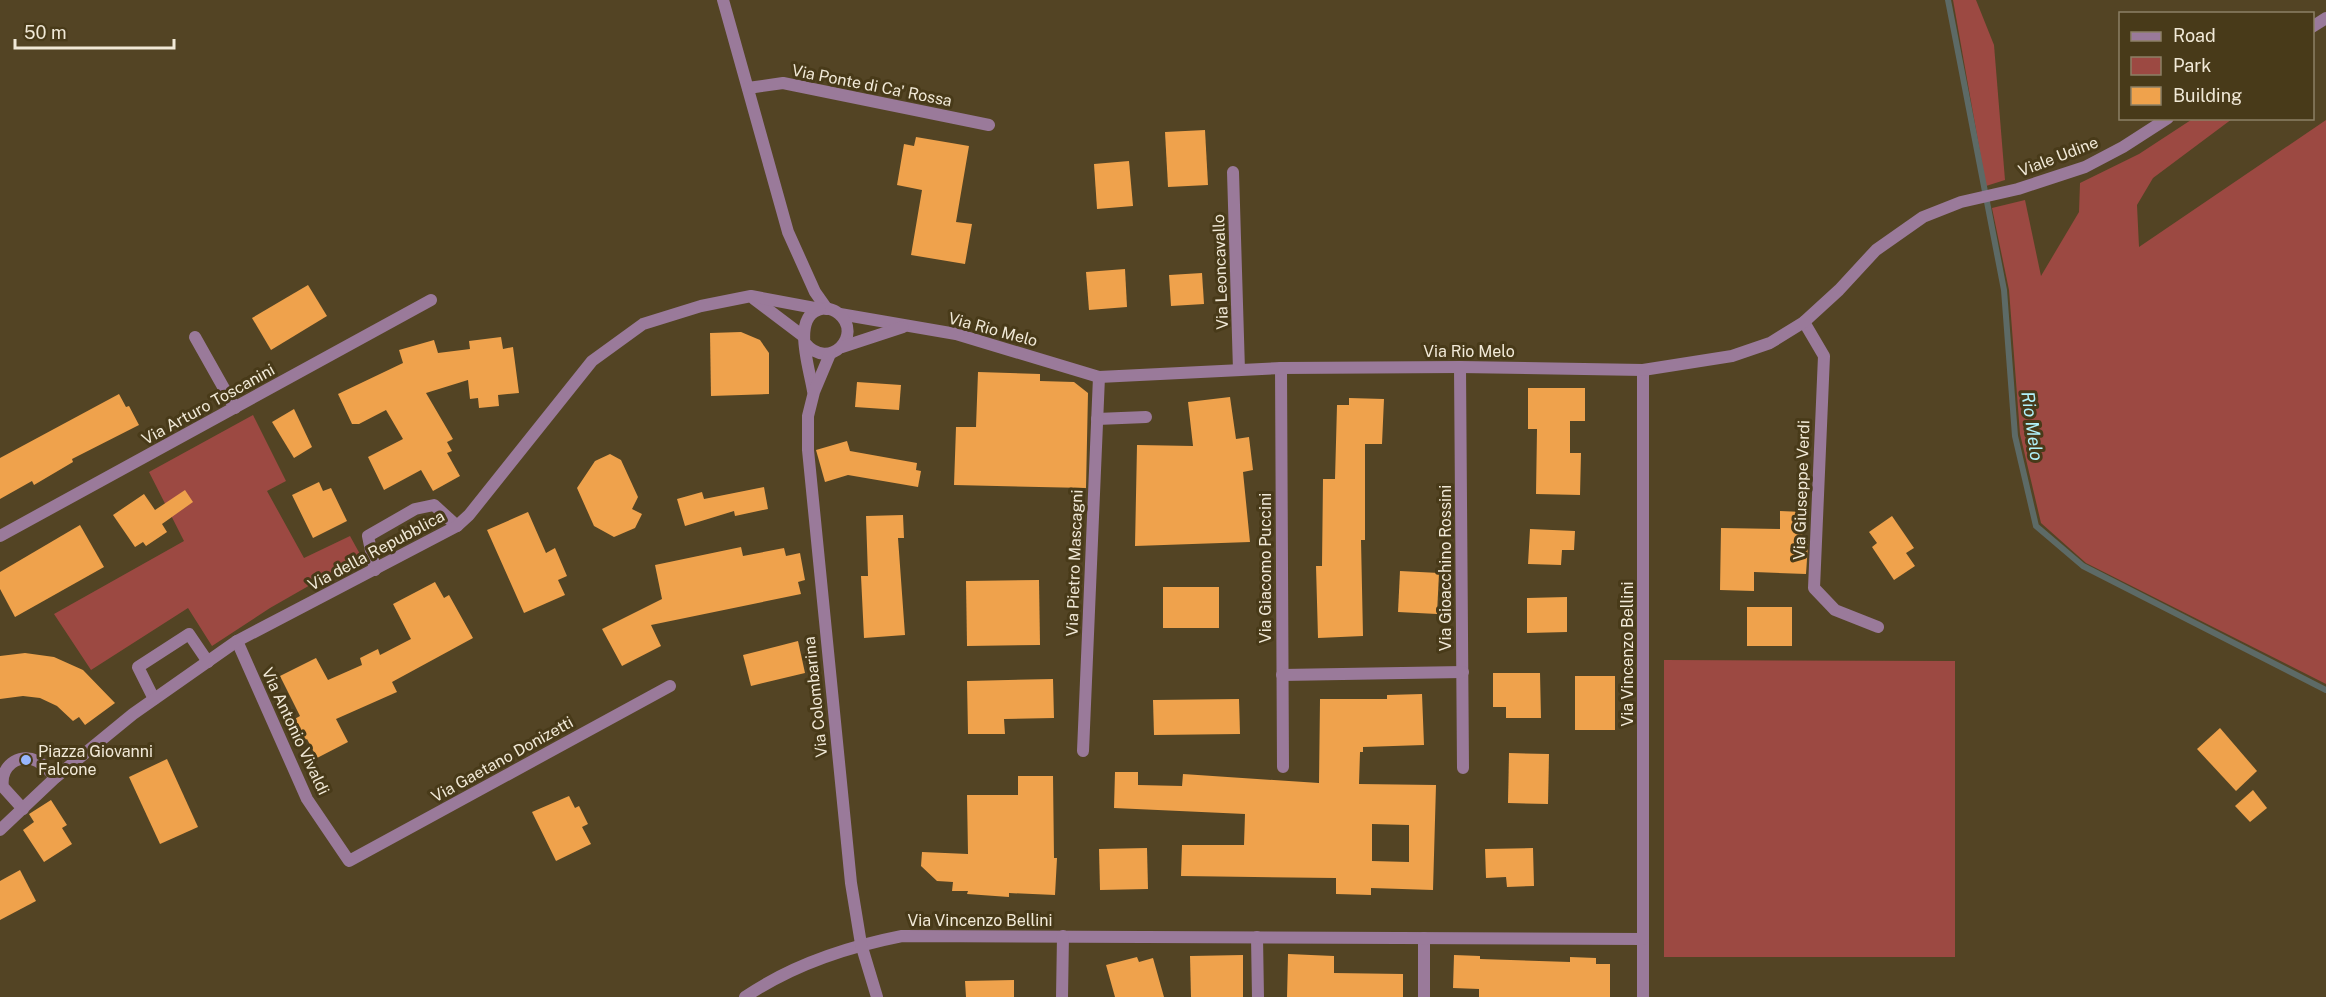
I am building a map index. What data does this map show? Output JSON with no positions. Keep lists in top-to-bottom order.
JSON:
{
  "streets": {
    "street": [
      "Via Ponte di Ca' Rossa",
      "Viale Udine",
      "Via Leoncavallo",
      "Via Rio Melo",
      "Via Arturo Toscanini",
      "Via Giuseppe Verdi",
      "Via della Repubblica",
      "Via Pietro Mascagni",
      "Via Giacomo Puccini",
      "Via Gioacchino Rossini",
      "Via Vincenzo Bellini",
      "Via Colombarina",
      "Via Antonio Vivaldi",
      "Via Gaetano Donizetti"
    ]
  },
  "crossings": [
    ["Viale Udine", "Via Rio Melo"],
    ["Via Leoncavallo", "Via Rio Melo"],
    ["Via Rio Melo", "Via Giuseppe Verdi"],
    ["Via Rio Melo", "Via della Repubblica"],
    ["Via Rio Melo", "Via Pietro Mascagni"],
    ["Via Rio Melo", "Via Giacomo Puccini"],
    ["Via Rio Melo", "Via Gioacchino Rossini"],
    ["Via Rio Melo", "Via Vincenzo Bellini"],
    ["Via Rio Melo", "Via Colombarina"],
    ["Via della Repubblica", "Via Colombarina"],
    ["Via della Repubblica", "Via Antonio Vivaldi"],
    ["Via Vincenzo Bellini", "Via Colombarina"],
    ["Via Antonio Vivaldi", "Via Gaetano Donizetti"]
  ],
  "water": ["Rio Melo"],
  "places": ["Piazza Giovanni Falcone"],
  "legend": ["Road", "Park", "Building"],
  "scale_bar": "50 m"
}
